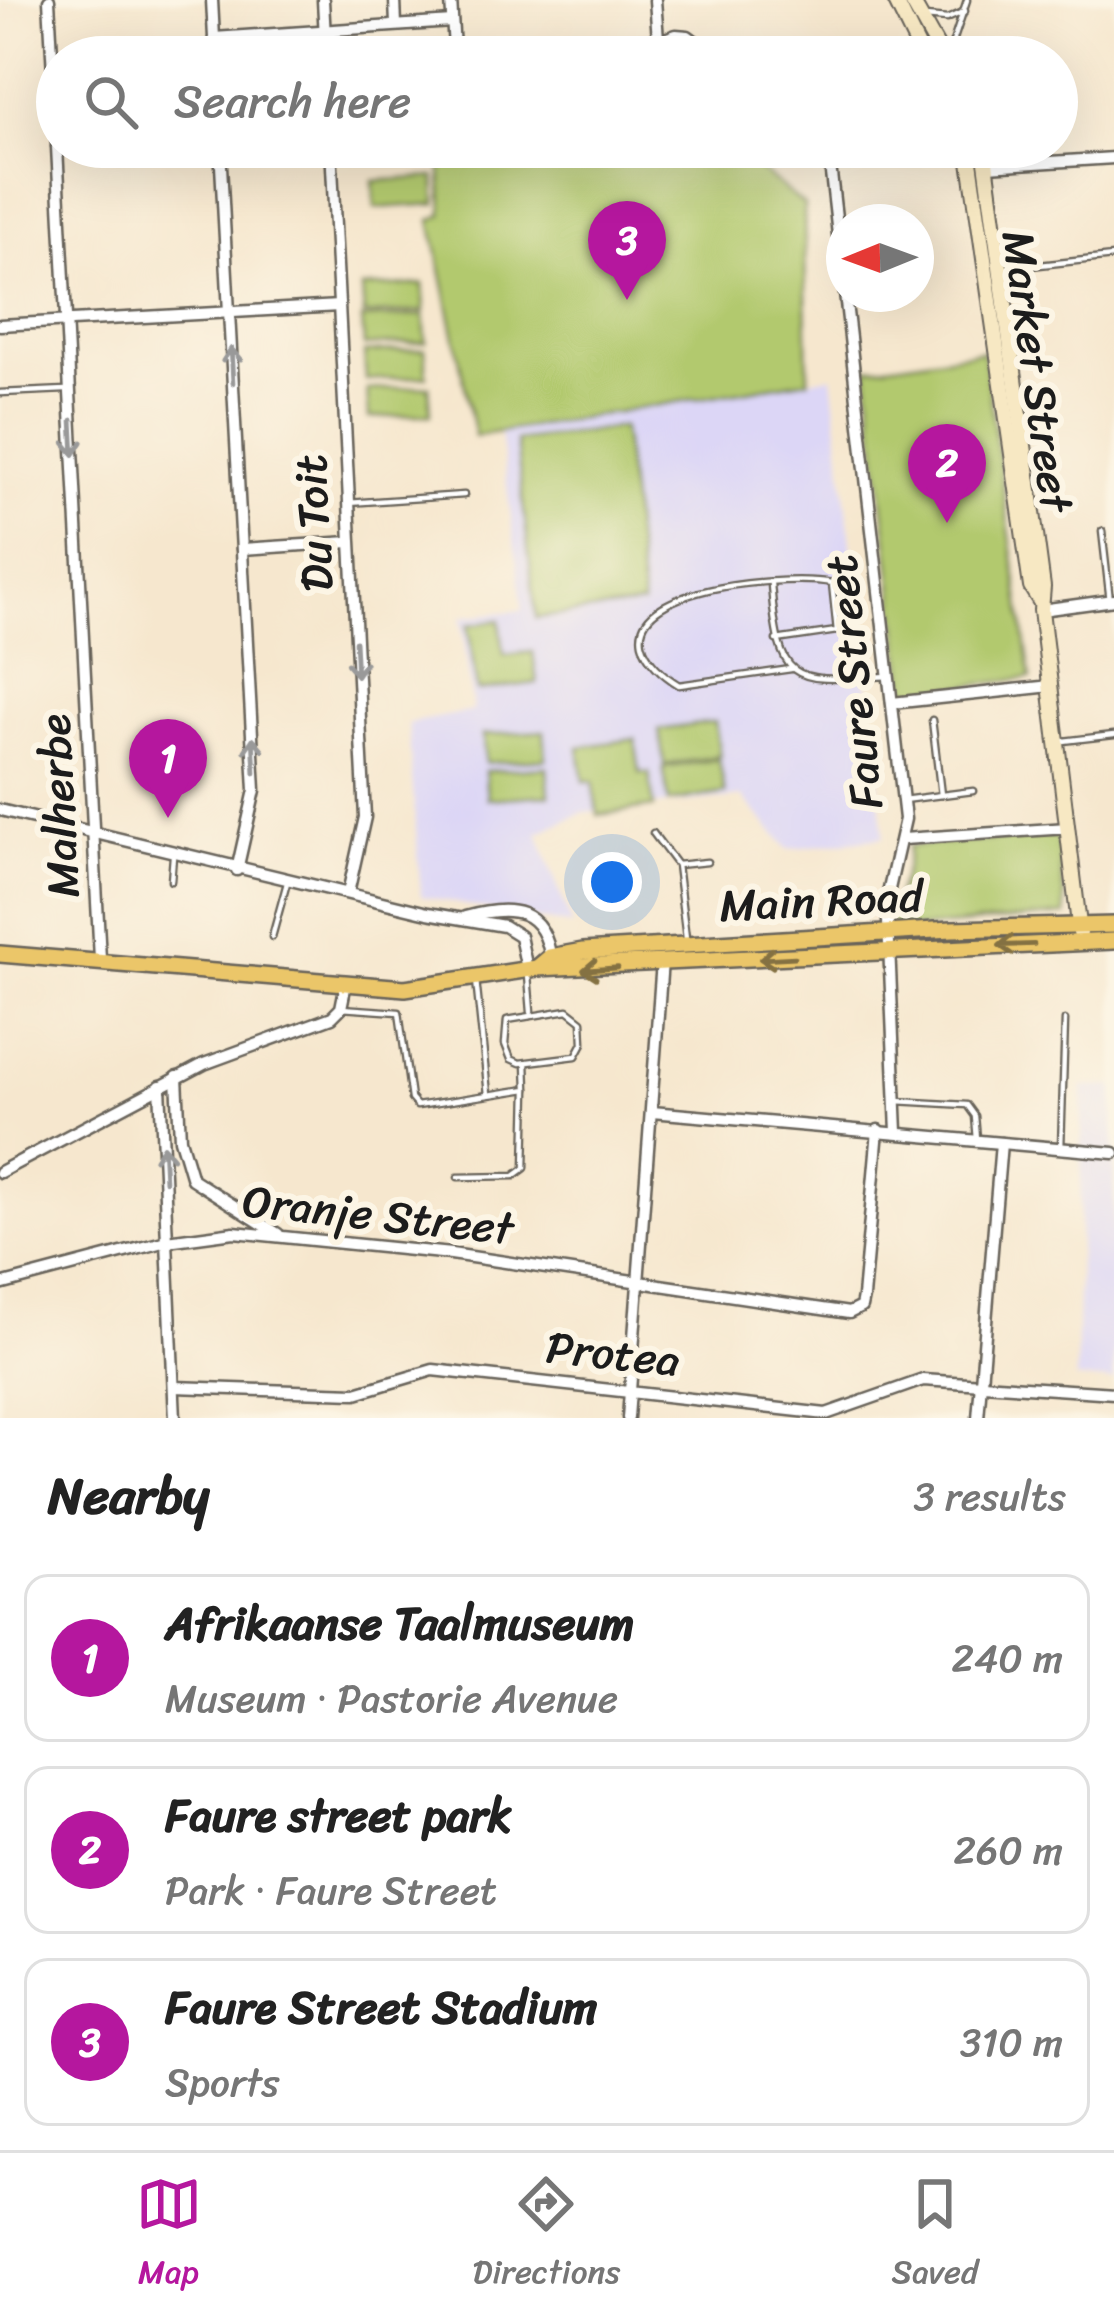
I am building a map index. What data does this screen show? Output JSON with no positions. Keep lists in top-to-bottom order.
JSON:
{
  "streets": {
    "main road": ["Market Street", "Main Road"],
    "street": [
      "Du Toit",
      "Faure Street",
      "Malherbe",
      "Oranje Street",
      "Protea"
    ]
  },
  "crossings": [
    ["Market Street", "Main Road"],
    ["Faure Street", "Main Road"],
    ["Malherbe", "Main Road"]
  ],
  "one_way": ["Du Toit", "Malherbe"],
  "north": "left",
  "page": {
    "search": "Search here",
    "pins": ["3", "2", "1"],
    "heading": ["Nearby", "3 results"],
    "list": [
      {
        "mark": "1",
        "name": "Afrikaanse Taalmuseum",
        "note": "Museum · Pastorie Avenue",
        "value": "240 m"
      },
      {
        "mark": "2",
        "name": "Faure street park",
        "note": "Park · Faure Street",
        "value": "260 m"
      },
      {
        "mark": "3",
        "name": "Faure Street Stadium",
        "note": "Sports",
        "value": "310 m"
      }
    ],
    "nav": ["Map", "Directions", "Saved"]
  }
}
